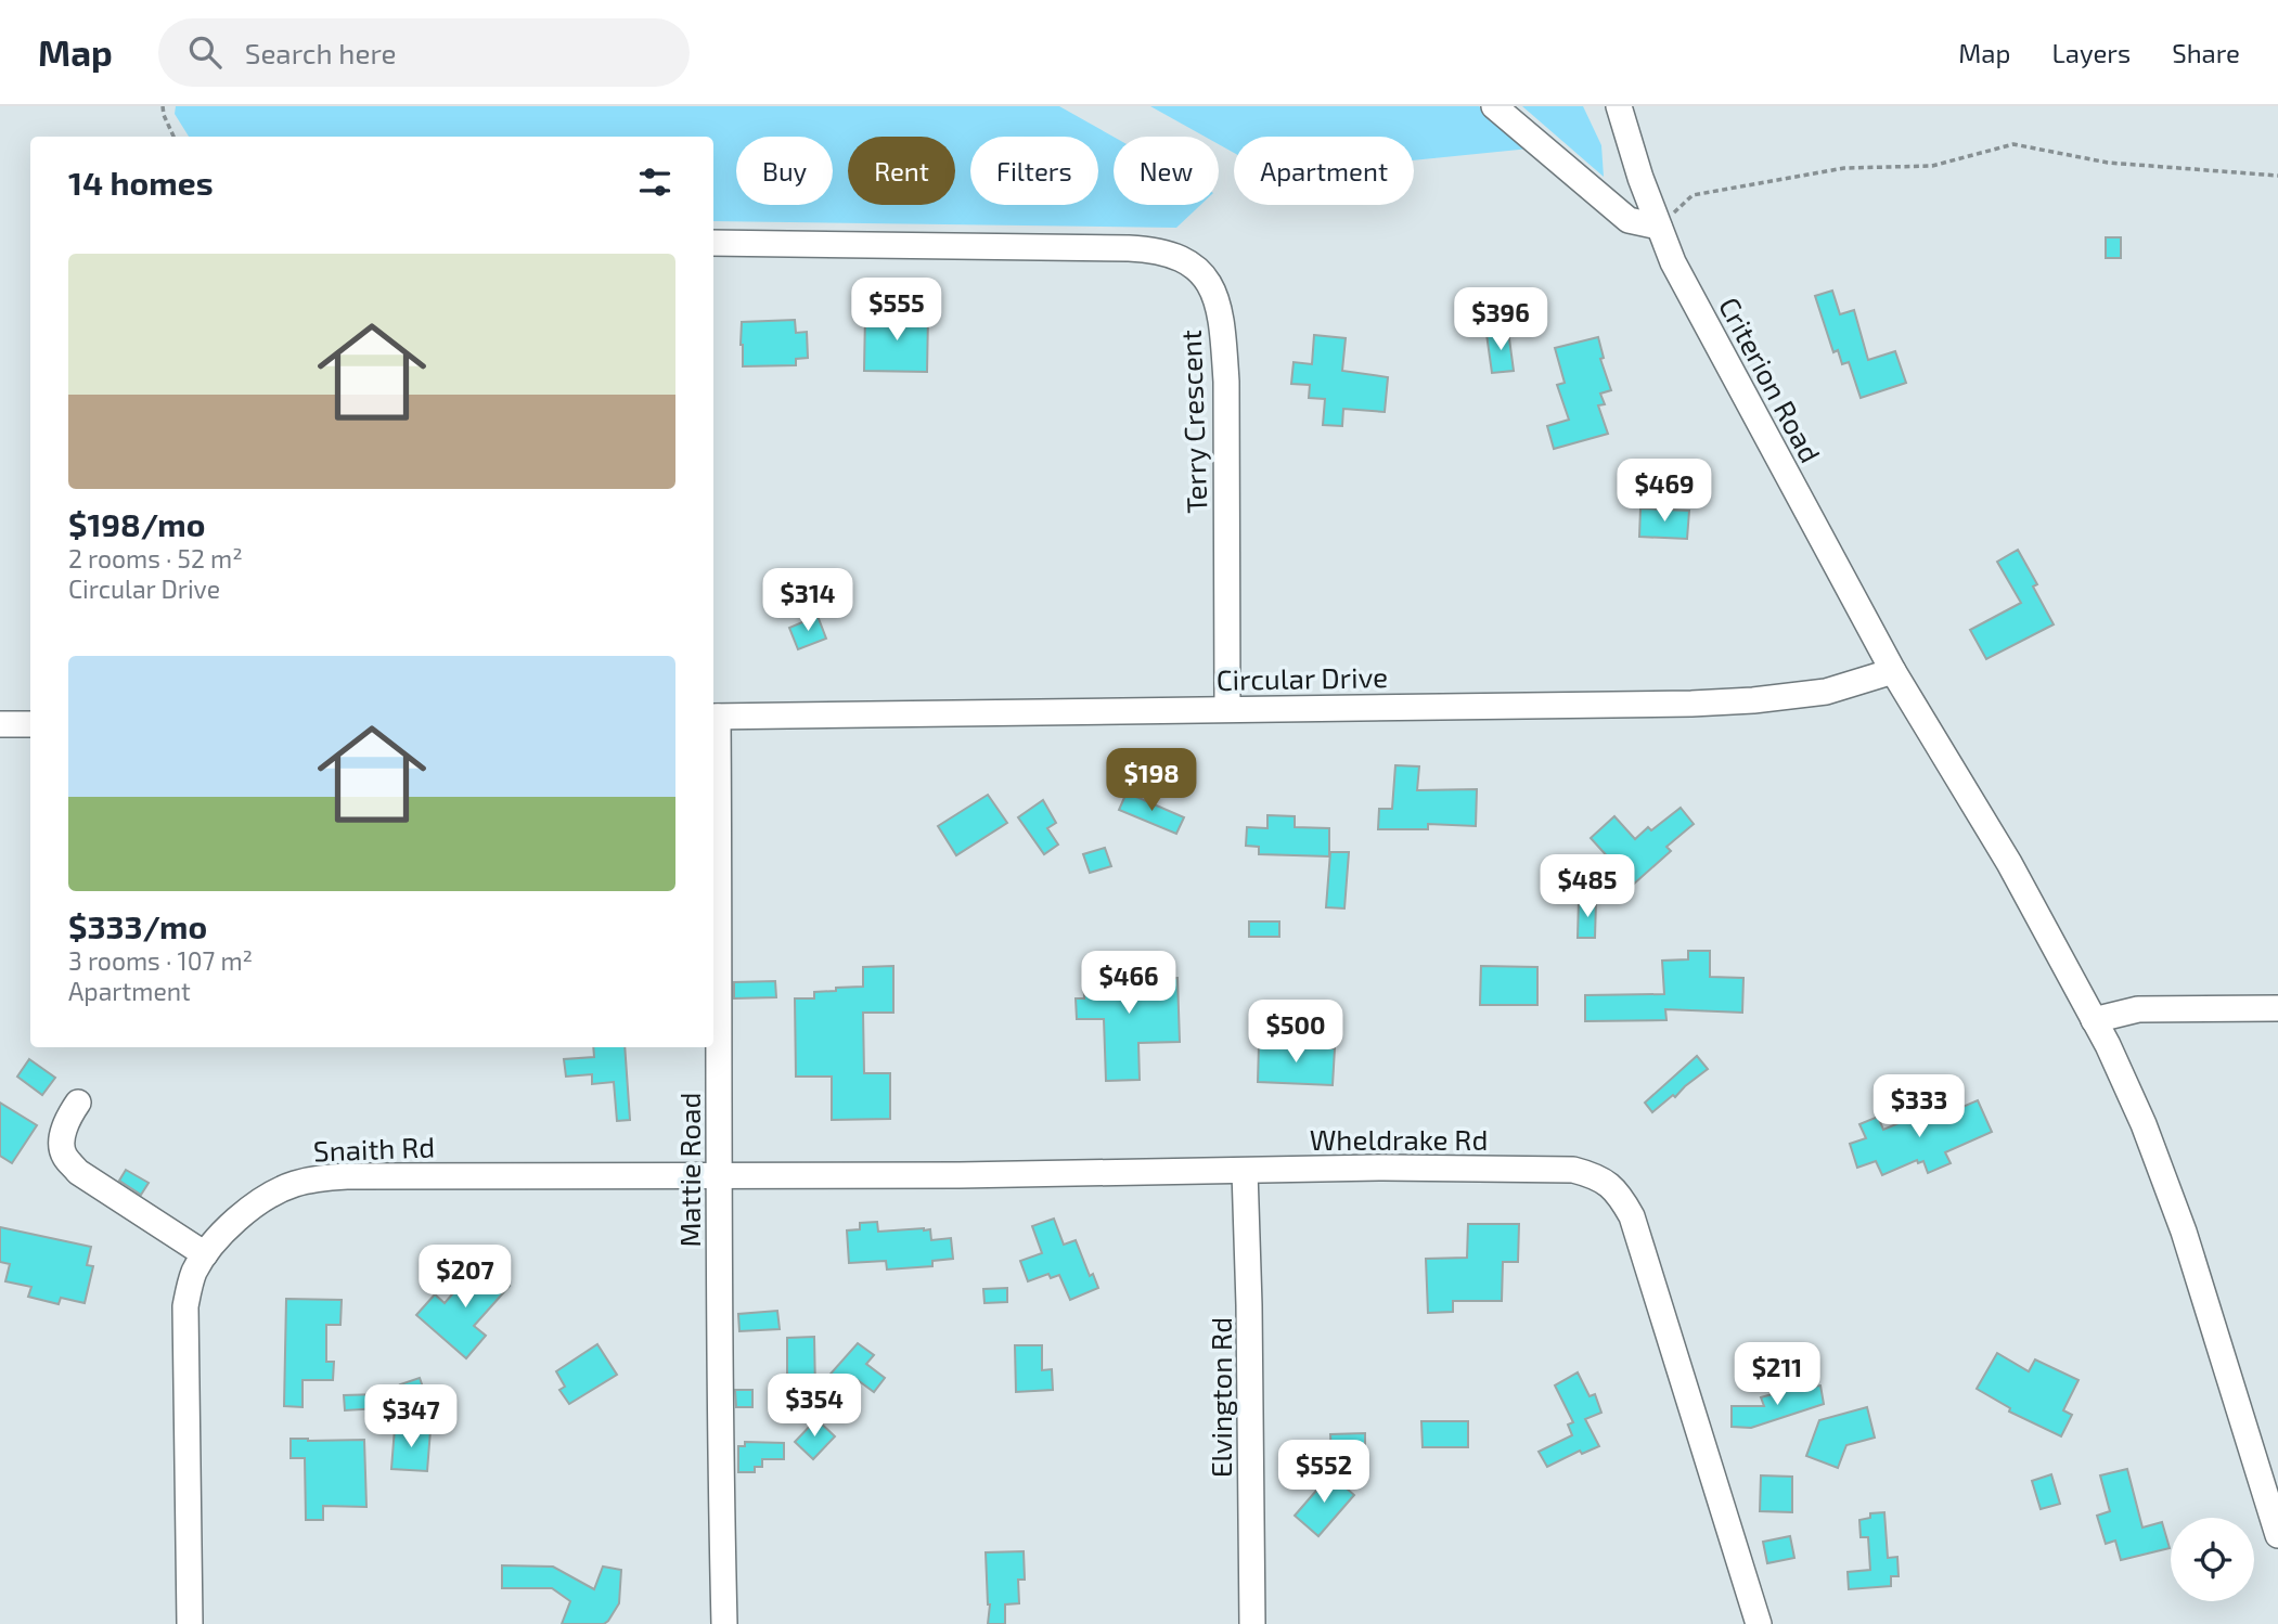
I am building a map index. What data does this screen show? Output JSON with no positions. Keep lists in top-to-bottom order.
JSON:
{
  "streets": {
    "street": [
      "Criterion Road",
      "Terry Crescent",
      "Circular Drive",
      "Wheldrake Rd",
      "Snaith Rd",
      "Mattie Road",
      "Elvington Rd"
    ]
  },
  "crossings": [
    ["Criterion Road", "Circular Drive"],
    ["Terry Crescent", "Circular Drive"],
    ["Circular Drive", "Mattie Road"],
    ["Wheldrake Rd", "Snaith Rd"],
    ["Wheldrake Rd", "Mattie Road"],
    ["Wheldrake Rd", "Elvington Rd"],
    ["Snaith Rd", "Mattie Road"]
  ],
  "page": {
    "header": "Map",
    "search": "Search here",
    "nav": ["Map", "Layers", "Share"],
    "chip": [
      "Buy",
      "Rent",
      "Filters",
      "New",
      "Apartment"
    ],
    "heading": "14 homes",
    "list": [
      {
        "name": "$198/mo",
        "note": "2 rooms · 52 m² · Circular Drive"
      },
      {
        "name": "$333/mo",
        "note": "3 rooms · 107 m² · Apartment"
      }
    ],
    "price": [
      "$555",
      "$396",
      "$469",
      "$314",
      "$198",
      "$485",
      "$466",
      "$500",
      "$333",
      "$207",
      "$211",
      "$354",
      "$347",
      "$552"
    ]
  }
}
